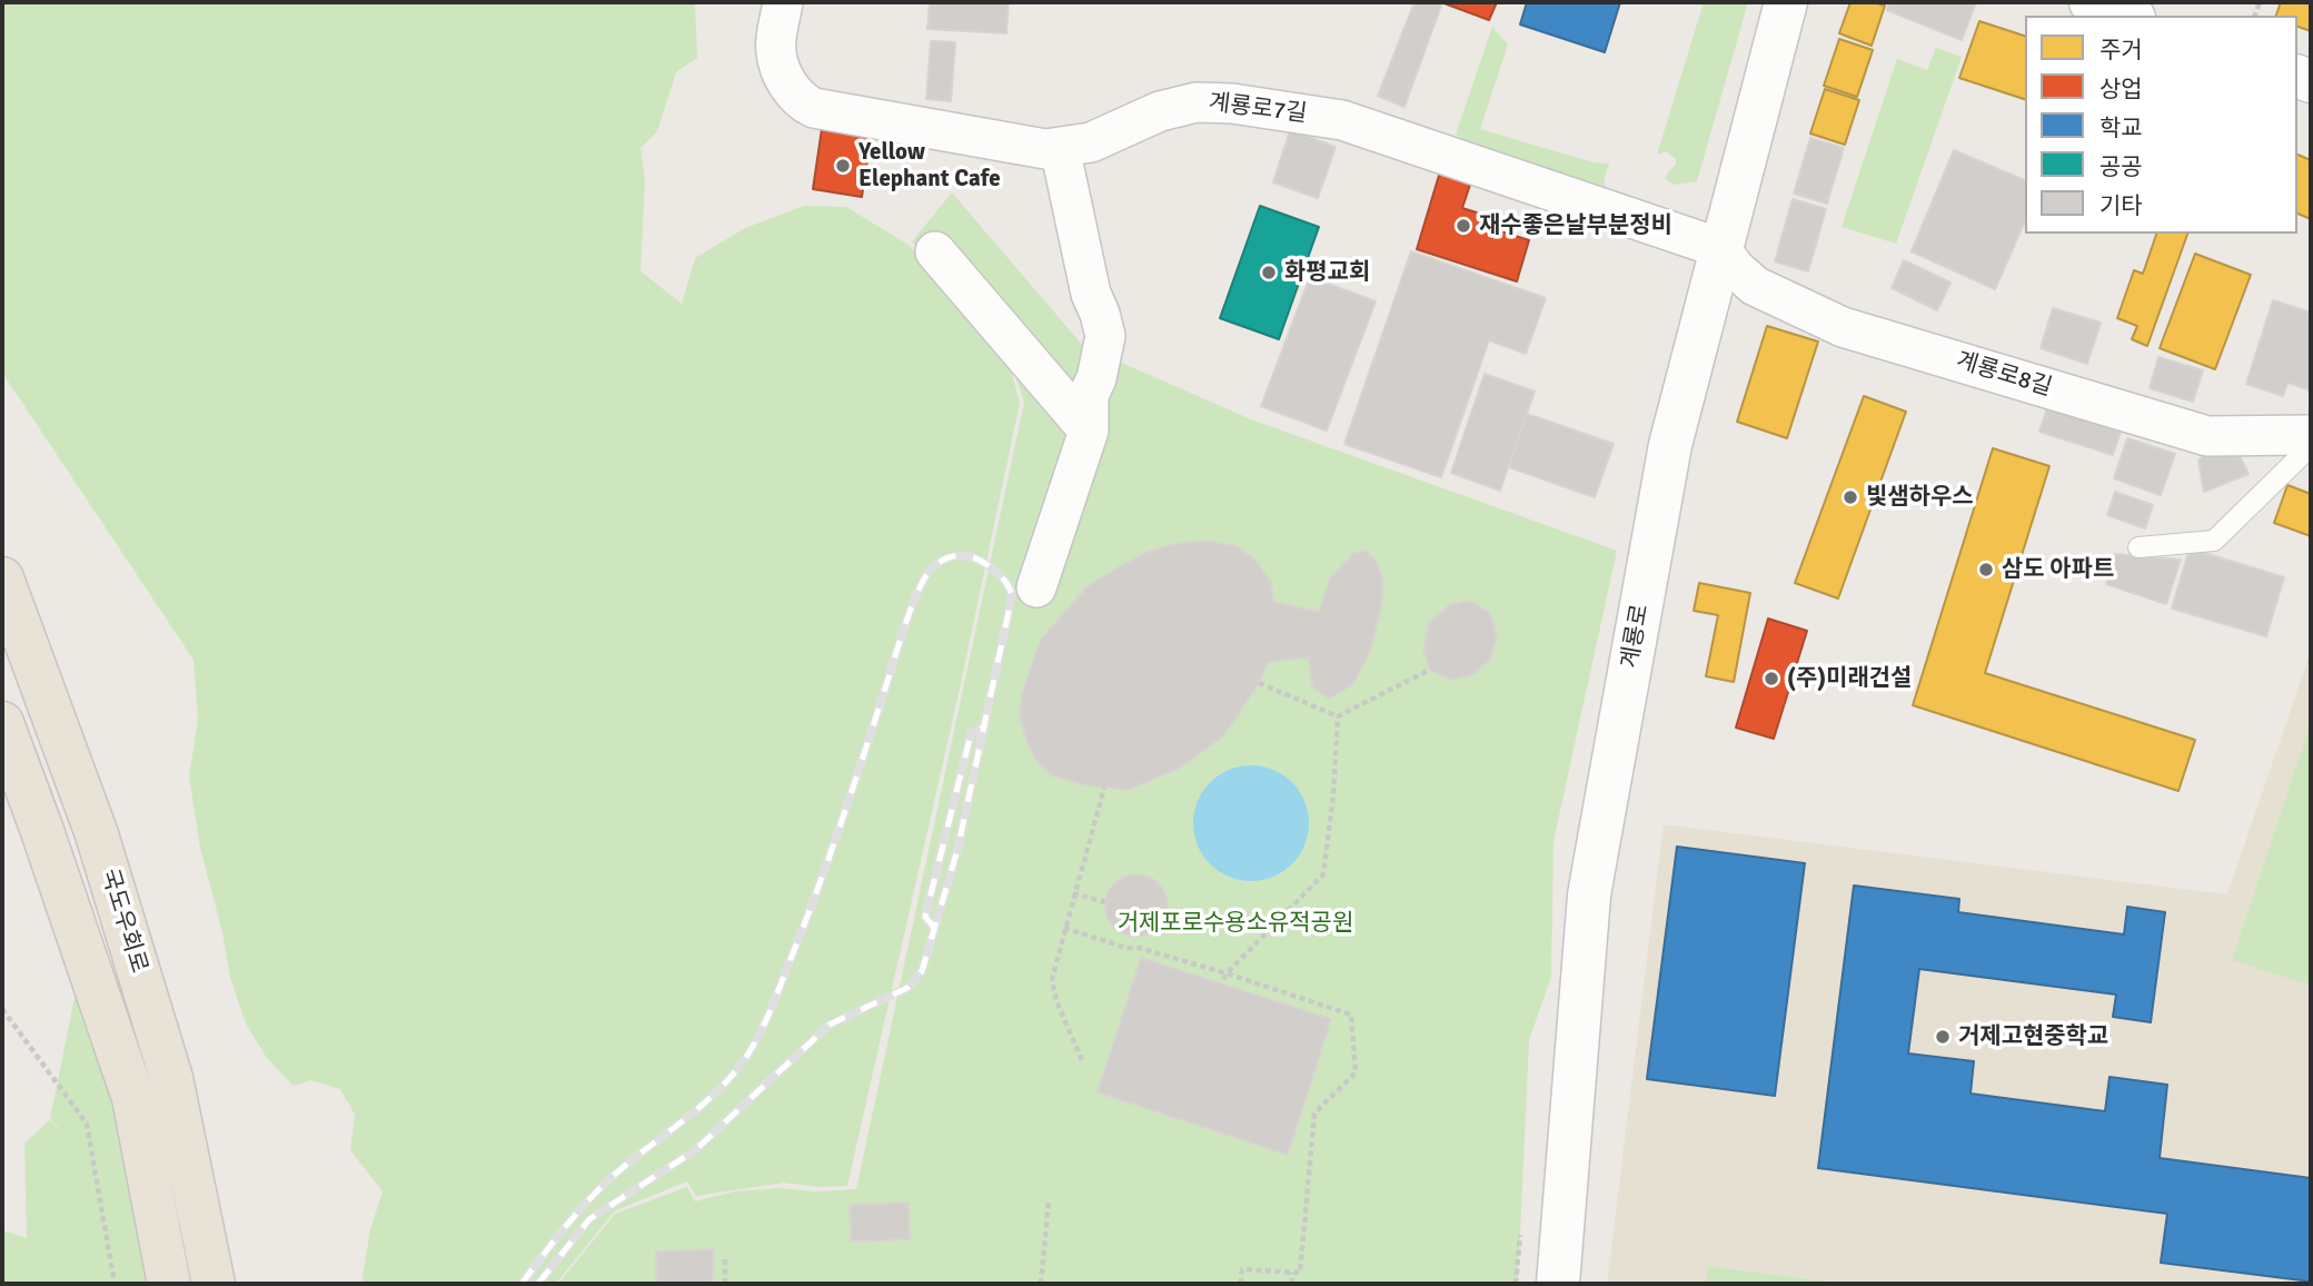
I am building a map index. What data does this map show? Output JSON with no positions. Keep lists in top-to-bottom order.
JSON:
{
  "streets": {
    "highway": ["국도우회로"],
    "street": ["계룡로7길", "계룡로8길", "계룡로"]
  },
  "crossings": [
    ["계룡로7길", "계룡로8길"],
    ["계룡로7길", "계룡로"],
    ["계룡로8길", "계룡로"]
  ],
  "parks": ["거제포로수용소유적공원"],
  "places": [
    "Yellow Elephant Cafe",
    "재수좋은날부분정비",
    "화평교회",
    "빛샘하우스",
    "삼도 아파트",
    "(주)미래건설",
    "거제고현중학교"
  ],
  "legend": [
    "주거",
    "상업",
    "학교",
    "공공",
    "기타"
  ]
}
